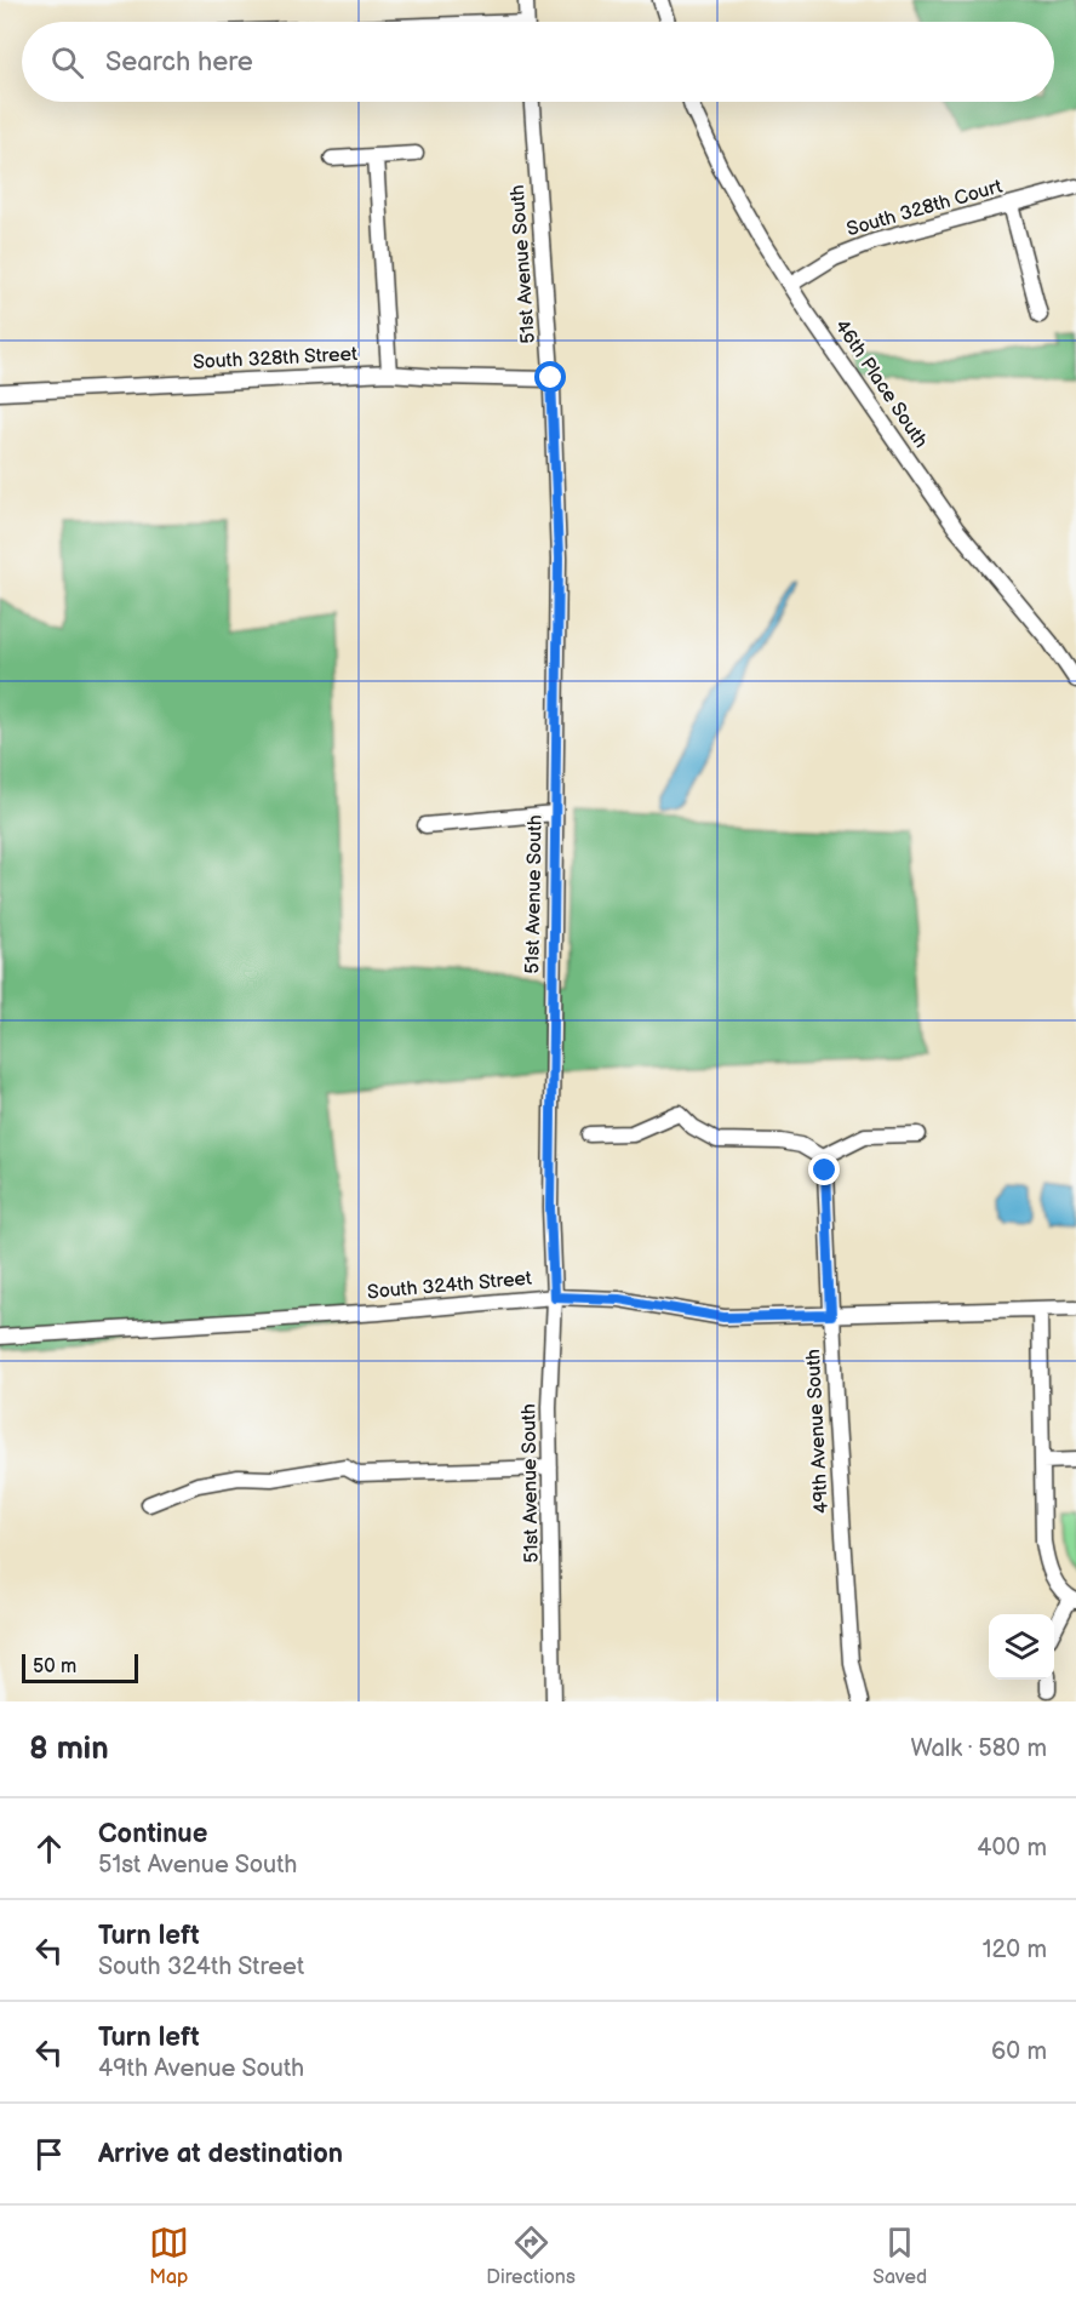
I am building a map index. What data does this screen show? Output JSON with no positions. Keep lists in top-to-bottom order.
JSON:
{
  "streets": {
    "street": [
      "South 328th Court",
      "51st Avenue South",
      "South 328th Street",
      "46th Place South",
      "South 324th Street",
      "49th Avenue South"
    ]
  },
  "crossings": [
    ["South 328th Court", "46th Place South"],
    ["51st Avenue South", "South 328th Street"],
    ["51st Avenue South", "South 324th Street"],
    ["South 324th Street", "49th Avenue South"]
  ],
  "scale_bar": "50 m",
  "page": {
    "search": "Search here",
    "scale": "50 m",
    "heading": ["8 min", "Walk · 580 m"],
    "list": [
      ["Continue", "51st Avenue South", "400 m"],
      ["Turn left", "South 324th Street", "120 m"],
      ["Turn left", "49th Avenue South", "60 m"],
      "Arrive at destination"
    ],
    "nav": ["Map", "Directions", "Saved"]
  }
}
